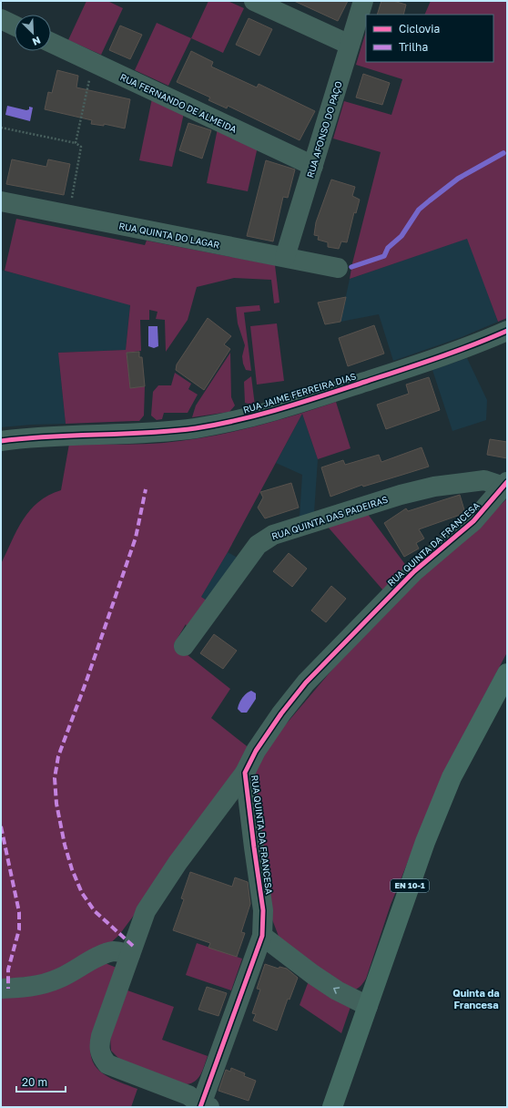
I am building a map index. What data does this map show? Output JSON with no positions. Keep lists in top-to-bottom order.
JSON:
{
  "streets": {
    "main road": ["EN 10-1"],
    "street": [
      "RUA FERNANDO DE ALMEIDA",
      "RUA AFONSO DO PAÇO",
      "RUA QUINTA DO LAGAR",
      "RUA JAIME FERREIRA DIAS",
      "RUA QUINTA DAS PADEIRAS",
      "RUA QUINTA DA FRANCESA"
    ]
  },
  "crossings": [
    ["RUA FERNANDO DE ALMEIDA", "RUA AFONSO DO PAÇO"],
    ["RUA AFONSO DO PAÇO", "RUA QUINTA DO LAGAR"],
    ["RUA QUINTA DAS PADEIRAS", "RUA QUINTA DA FRANCESA"]
  ],
  "districts": ["Quinta da Francesa"],
  "legend": ["Ciclovia", "Trilha"],
  "scale_bar": "20 m",
  "north": "bottom right"
}
